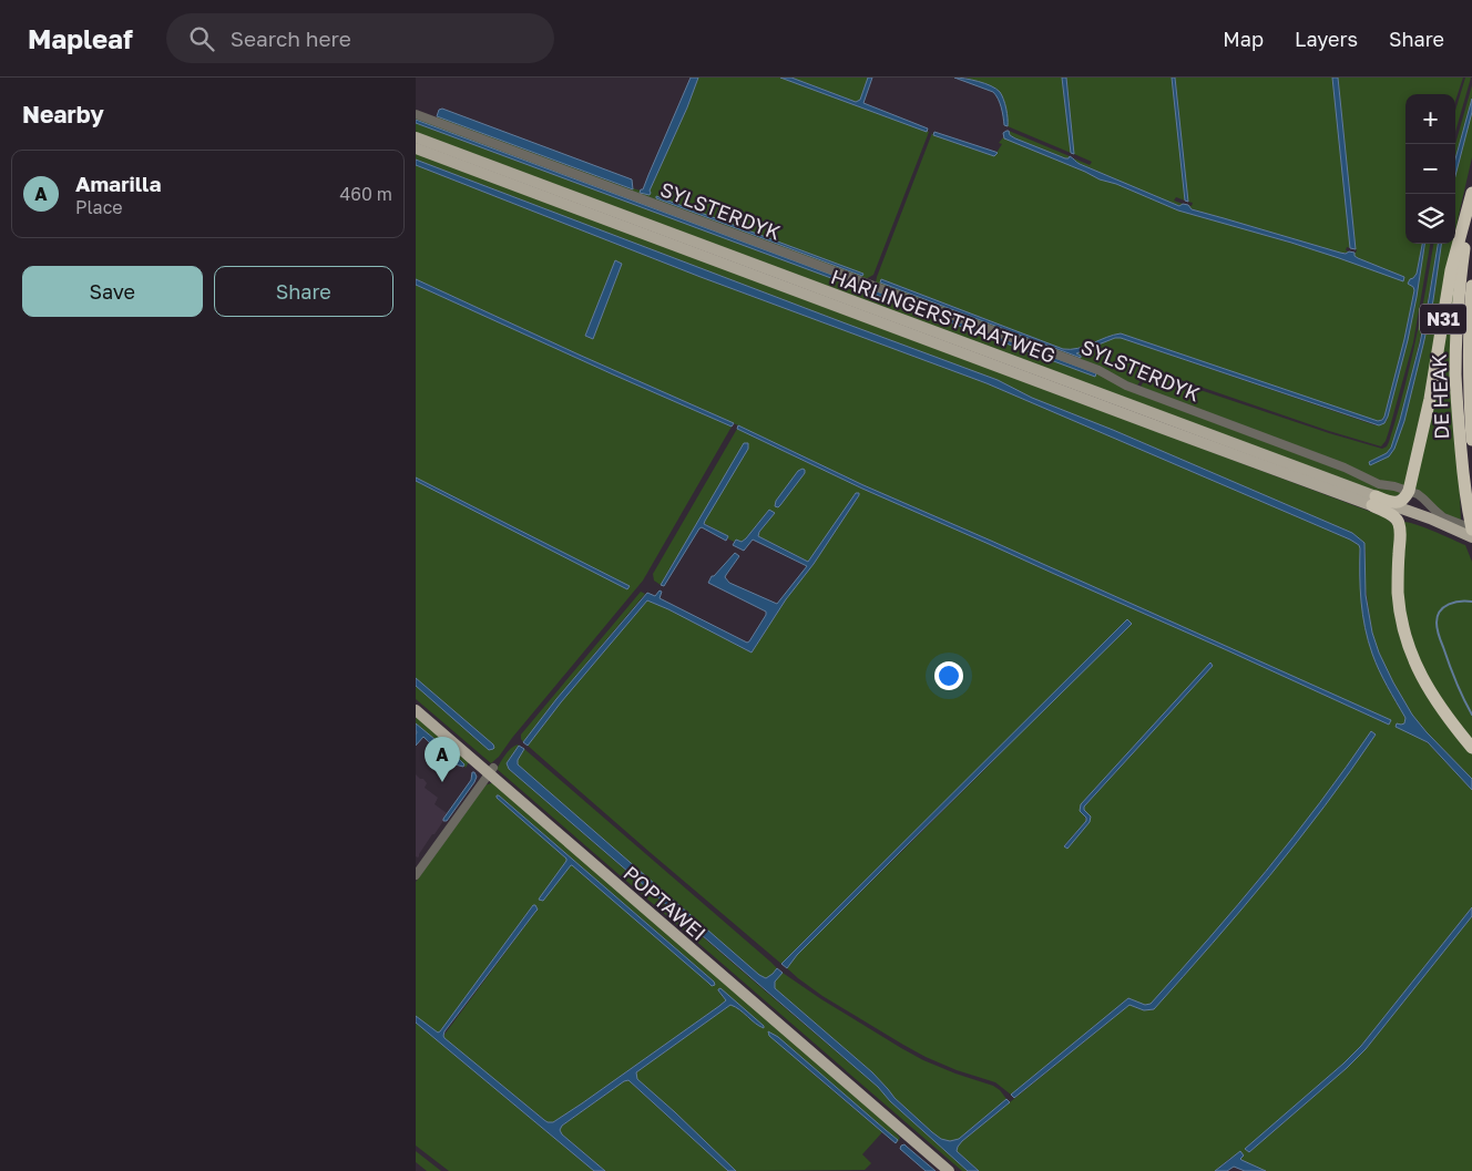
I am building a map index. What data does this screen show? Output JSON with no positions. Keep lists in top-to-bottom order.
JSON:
{
  "streets": {
    "highway": ["N31", "DE HEAK"],
    "main road": ["HARLINGERSTRAATWEG", "POPTAWEI"],
    "street": ["SYLSTERDYK"]
  },
  "crossings": [
    ["SYLSTERDYK", "HARLINGERSTRAATWEG"],
    ["SYLSTERDYK", "N31"],
    ["SYLSTERDYK", "DE HEAK"],
    ["N31", "DE HEAK"]
  ],
  "page": {
    "header": "Mapleaf",
    "search": "Search here",
    "nav": ["Map", "Layers", "Share"],
    "heading": "Nearby",
    "map_buttons": ["+", "−"],
    "list": [
      {
        "mark": "A",
        "name": "Amarilla",
        "note": "Place",
        "value": "460 m"
      }
    ],
    "buttons": ["Save", "Share"],
    "pins": "A"
  }
}
